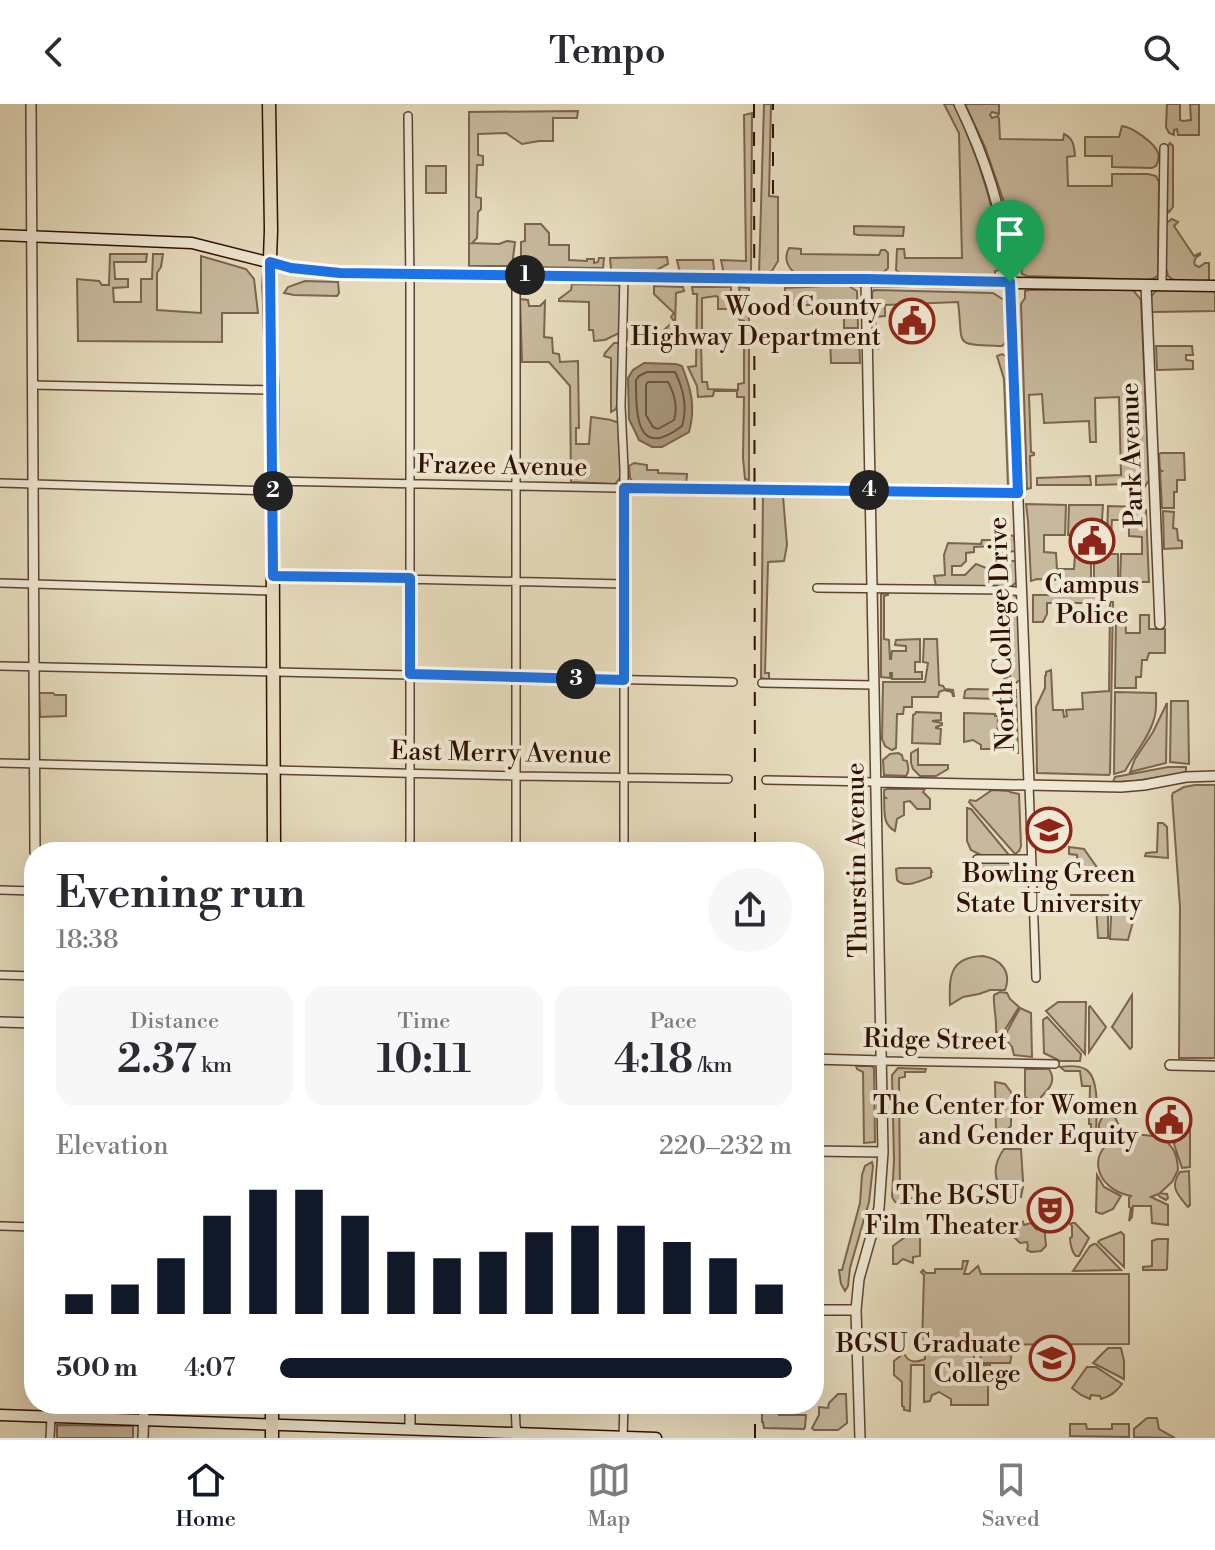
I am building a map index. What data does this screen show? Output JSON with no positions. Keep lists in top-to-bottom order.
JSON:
{
  "streets": {
    "street": [
      "Park Avenue",
      "Frazee Avenue",
      "North College Drive",
      "East Merry Avenue",
      "Thurstin Avenue",
      "Ridge Street"
    ]
  },
  "crossings": [
    ["Frazee Avenue", "North College Drive"],
    ["Frazee Avenue", "Thurstin Avenue"],
    ["Thurstin Avenue", "Ridge Street"]
  ],
  "places": {
    "public building": ["Wood County Highway Department", "Campus Police", "The Center for Women and Gender Equity"],
    "school or university": ["Bowling Green State University", "BGSU Graduate College"],
    "theatre": ["The BGSU Film Theater"]
  },
  "page": {
    "header": "Tempo",
    "pins": [
      "1",
      "4",
      "2",
      "3"
    ],
    "heading": ["Evening run", "18:38"],
    "stats": [
      ["Distance", "2.37 km"],
      ["Time", "10:11"],
      ["Pace", "4:18 /km"]
    ],
    "chart": ["Elevation", "220–232 m"],
    "list": [
      {
        "name": "500 m",
        "note": "4:07"
      }
    ],
    "tabs": ["Home", "Map", "Saved"]
  }
}
